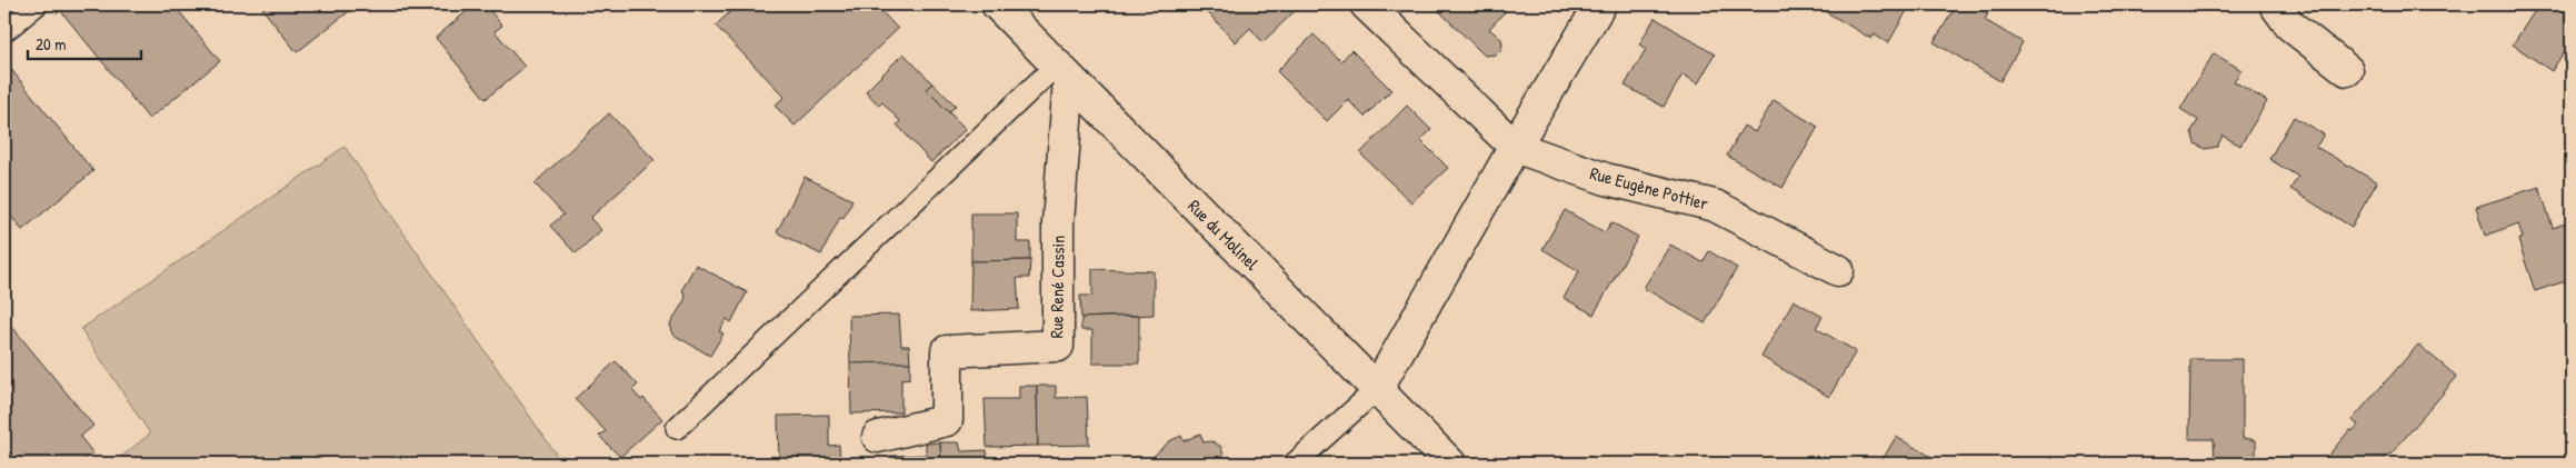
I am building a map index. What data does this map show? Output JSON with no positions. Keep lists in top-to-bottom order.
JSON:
{
  "streets": {
    "street": ["Rue Eugène Pottier", "Rue du Molinel", "Rue René Cassin"]
  },
  "crossings": [
    ["Rue du Molinel", "Rue René Cassin"]
  ],
  "scale_bar": "20 m"
}
